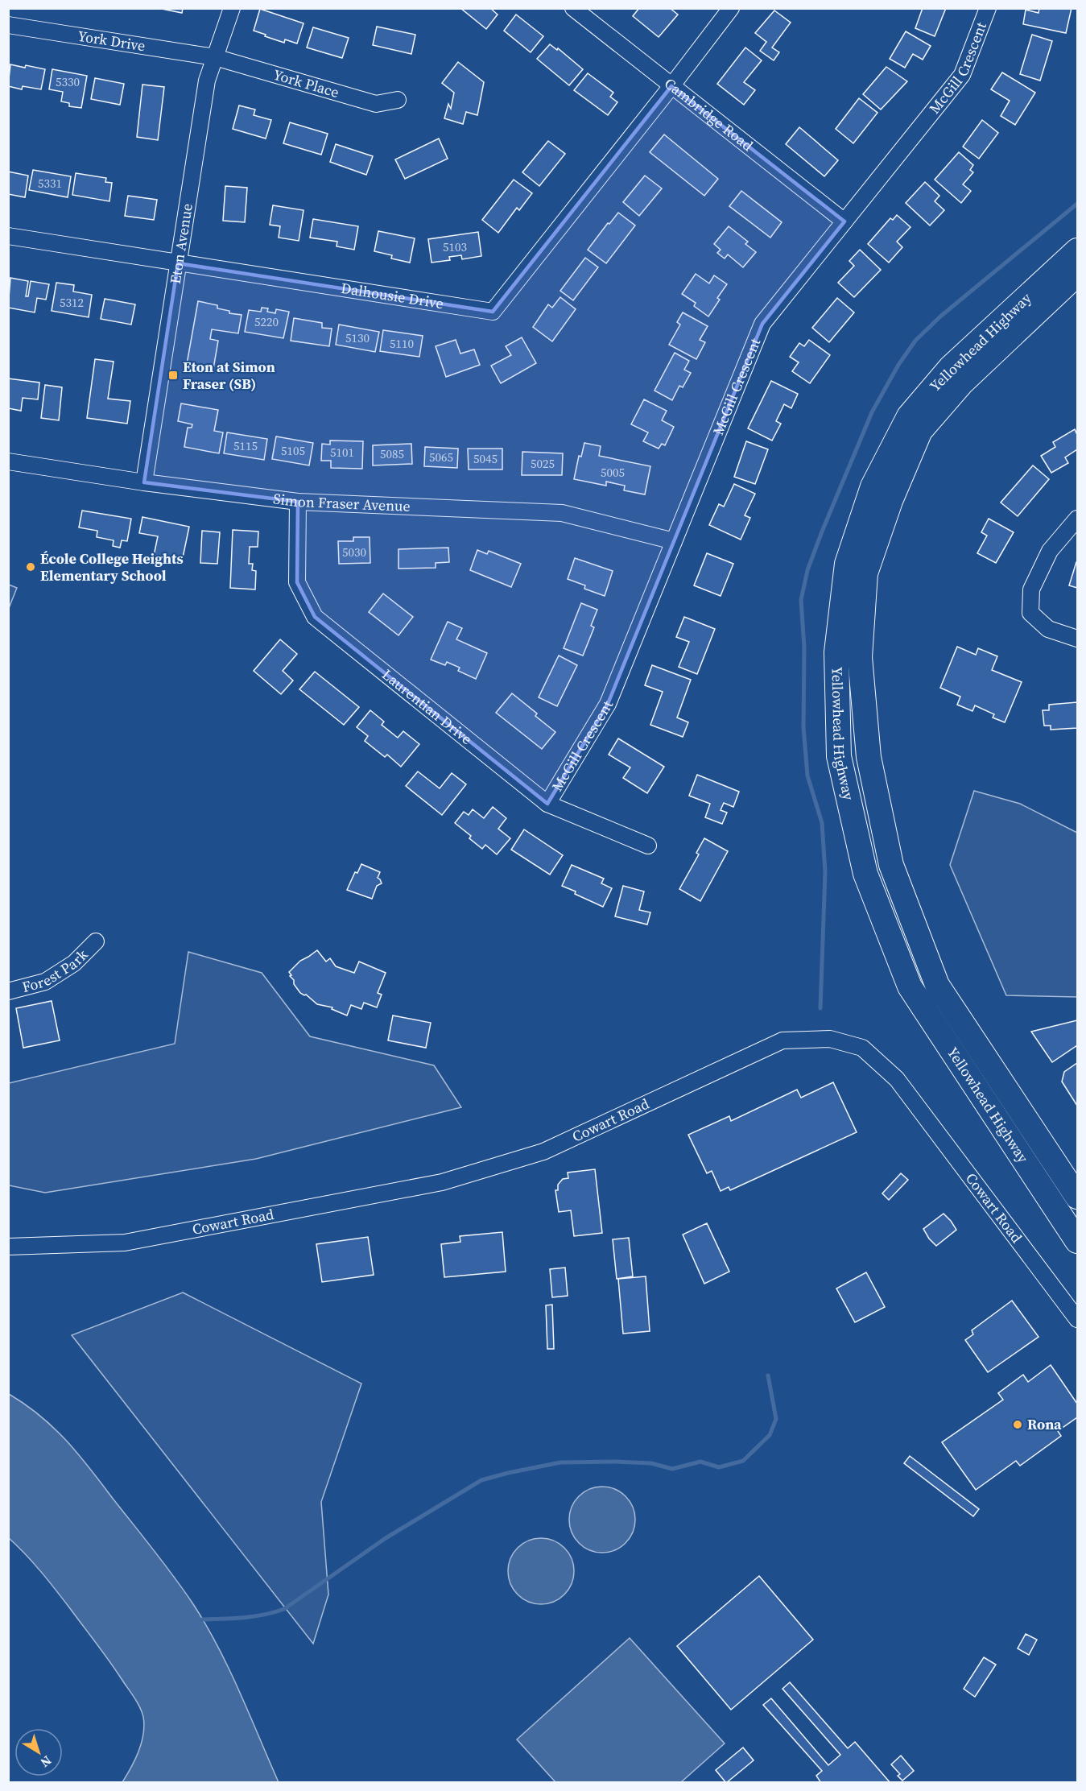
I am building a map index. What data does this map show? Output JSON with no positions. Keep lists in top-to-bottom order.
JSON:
{
  "streets": {
    "highway": ["Yellowhead Highway"],
    "street": [
      "York Drive",
      "McGill Crescent",
      "York Place",
      "Cambridge Road",
      "Eton Avenue",
      "Dalhousie Drive",
      "Simon Fraser Avenue",
      "Laurentian Drive",
      "Forest Park",
      "Cowart Road"
    ]
  },
  "crossings": [
    ["York Drive", "York Place"],
    ["York Drive", "Eton Avenue"],
    ["McGill Crescent", "Cambridge Road"],
    ["McGill Crescent", "Simon Fraser Avenue"],
    ["McGill Crescent", "Laurentian Drive"],
    ["York Place", "Eton Avenue"],
    ["Cambridge Road", "Dalhousie Drive"],
    ["Eton Avenue", "Dalhousie Drive"],
    ["Eton Avenue", "Simon Fraser Avenue"],
    ["Simon Fraser Avenue", "Laurentian Drive"]
  ],
  "places": {
    "transit": ["Eton at Simon Fraser (SB)"],
    "other": ["École College Heights Elementary School", "Rona"]
  },
  "house_numbers": [
    "5330",
    "5331",
    "5103",
    "5312",
    "5220",
    "5130",
    "5110",
    "5115",
    "5105",
    "5101",
    "5085",
    "5065",
    "5045",
    "5025",
    "5005",
    "5030"
  ],
  "north": "bottom right"
}
